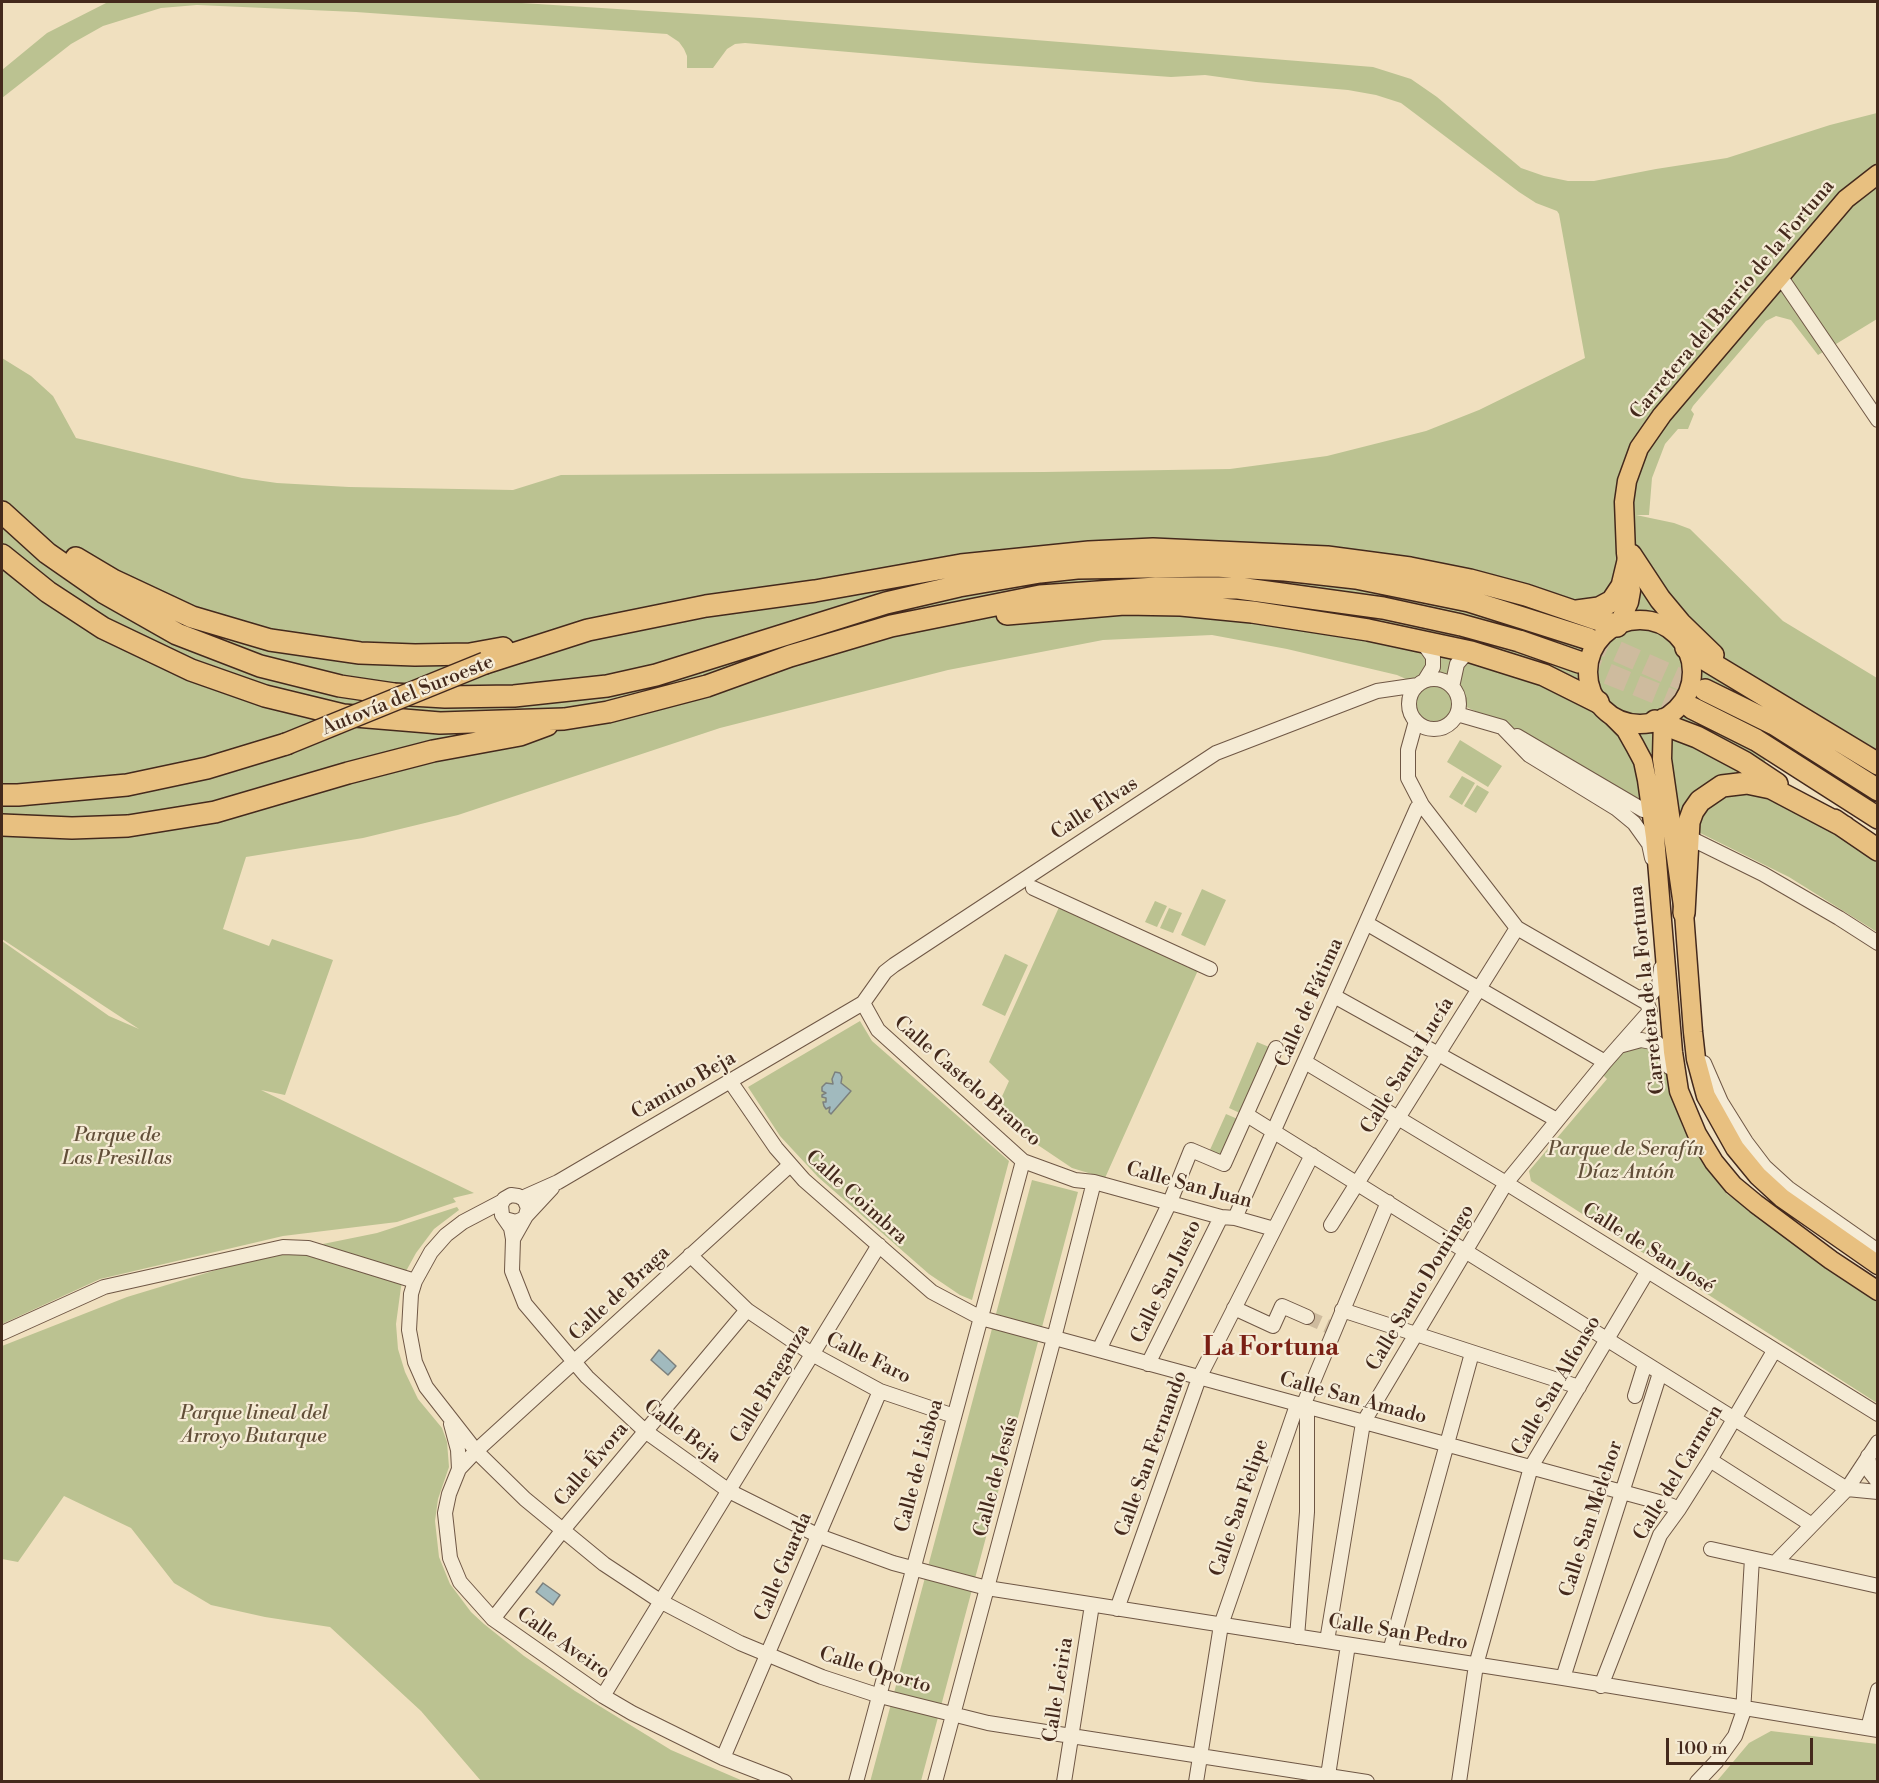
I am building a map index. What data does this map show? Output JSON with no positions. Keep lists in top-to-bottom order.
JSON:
{
  "streets": {
    "highway": ["Autovía del Suroeste"],
    "main road": ["Carretera del Barrio de la Fortuna", "Carretera de la Fortuna"],
    "street": [
      "Calle Elvas",
      "Calle de Fátima",
      "Calle Santa Lucía",
      "Calle Castelo Branco",
      "Camino Beja",
      "Calle San Juan",
      "Calle Coimbra",
      "Calle de San José",
      "Calle San Justo",
      "Calle Santo Domingo",
      "Calle de Braga",
      "Calle Faro",
      "Calle Braganza",
      "Calle San Alfonso",
      "Calle San Amado",
      "Calle Beja",
      "Calle San Fernando",
      "Calle Évora",
      "Calle de Lisboa",
      "Calle del Carmen",
      "Calle de Jesús",
      "Calle San Felipe",
      "Calle San Melchor",
      "Calle Guarda",
      "Calle San Pedro",
      "Calle Aveiro",
      "Calle Oporto",
      "Calle Leiria"
    ]
  },
  "crossings": [
    ["Carretera del Barrio de la Fortuna", "Carretera de la Fortuna"],
    ["Calle Elvas", "Calle Castelo Branco"],
    ["Calle Elvas", "Camino Beja"],
    ["Carretera de la Fortuna", "Calle Santo Domingo"],
    ["Calle de Fátima", "Calle San Juan"],
    ["Calle de Fátima", "Calle de San José"],
    ["Calle Santa Lucía", "Calle de San José"],
    ["Calle Castelo Branco", "Camino Beja"],
    ["Calle Castelo Branco", "Calle San Juan"],
    ["Calle Castelo Branco", "Calle de Lisboa"],
    ["Calle Castelo Branco", "Calle de Jesús"],
    ["Camino Beja", "Calle Coimbra"],
    ["Camino Beja", "Calle Oporto"],
    ["Calle San Juan", "Calle San Justo"],
    ["Calle San Juan", "Calle San Fernando"],
    ["Calle San Juan", "Calle de Jesús"],
    ["Calle Coimbra", "Calle de Braga"],
    ["Calle Coimbra", "Calle Braganza"],
    ["Calle Coimbra", "Calle San Amado"],
    ["Calle Coimbra", "Calle de Lisboa"],
    ["Calle de San José", "Calle Santo Domingo"],
    ["Calle de San José", "Calle San Alfonso"],
    ["Calle de San José", "Calle del Carmen"],
    ["Calle San Justo", "Calle San Amado"],
    ["Calle Santo Domingo", "Calle San Amado"],
    ["Calle Santo Domingo", "Calle San Pedro"],
    ["Calle de Braga", "Calle Faro"],
    ["Calle de Braga", "Calle Beja"],
    ["Calle de Braga", "Calle Aveiro"],
    ["Calle de Braga", "Calle Oporto"],
    ["Calle Faro", "Calle Braganza"],
    ["Calle Faro", "Calle Évora"],
    ["Calle Faro", "Calle de Lisboa"],
    ["Calle Faro", "Calle Guarda"],
    ["Calle Braganza", "Calle Beja"],
    ["Calle Braganza", "Calle Aveiro"],
    ["Calle Braganza", "Calle Oporto"],
    ["Calle San Alfonso", "Calle San Amado"],
    ["Calle San Alfonso", "Calle San Pedro"],
    ["Calle San Amado", "Calle San Fernando"],
    ["Calle San Amado", "Calle de Lisboa"],
    ["Calle San Amado", "Calle del Carmen"],
    ["Calle San Amado", "Calle de Jesús"],
    ["Calle San Amado", "Calle San Felipe"],
    ["Calle San Amado", "Calle San Melchor"],
    ["Calle Beja", "Calle Évora"],
    ["Calle Beja", "Calle de Lisboa"],
    ["Calle Beja", "Calle Guarda"],
    ["Calle Beja", "Calle San Pedro"],
    ["Calle San Fernando", "Calle San Pedro"],
    ["Calle Évora", "Calle Aveiro"],
    ["Calle Évora", "Calle Oporto"],
    ["Calle de Lisboa", "Calle San Pedro"],
    ["Calle de Lisboa", "Calle Oporto"],
    ["Calle del Carmen", "Calle San Pedro"],
    ["Calle de Jesús", "Calle San Pedro"],
    ["Calle de Jesús", "Calle Oporto"],
    ["Calle San Felipe", "Calle San Pedro"],
    ["Calle San Felipe", "Calle Oporto"],
    ["Calle San Melchor", "Calle San Pedro"],
    ["Calle Guarda", "Calle Aveiro"],
    ["Calle Guarda", "Calle Oporto"],
    ["Calle San Pedro", "Calle Leiria"],
    ["Calle Aveiro", "Calle Oporto"],
    ["Calle Oporto", "Calle Leiria"]
  ],
  "districts": ["La Fortuna"],
  "parks": ["Parque de Las Presillas", "Parque de Serafín Díaz Antón", "Parque lineal del Arroyo Butarque"],
  "scale_bar": "100 m"
}
